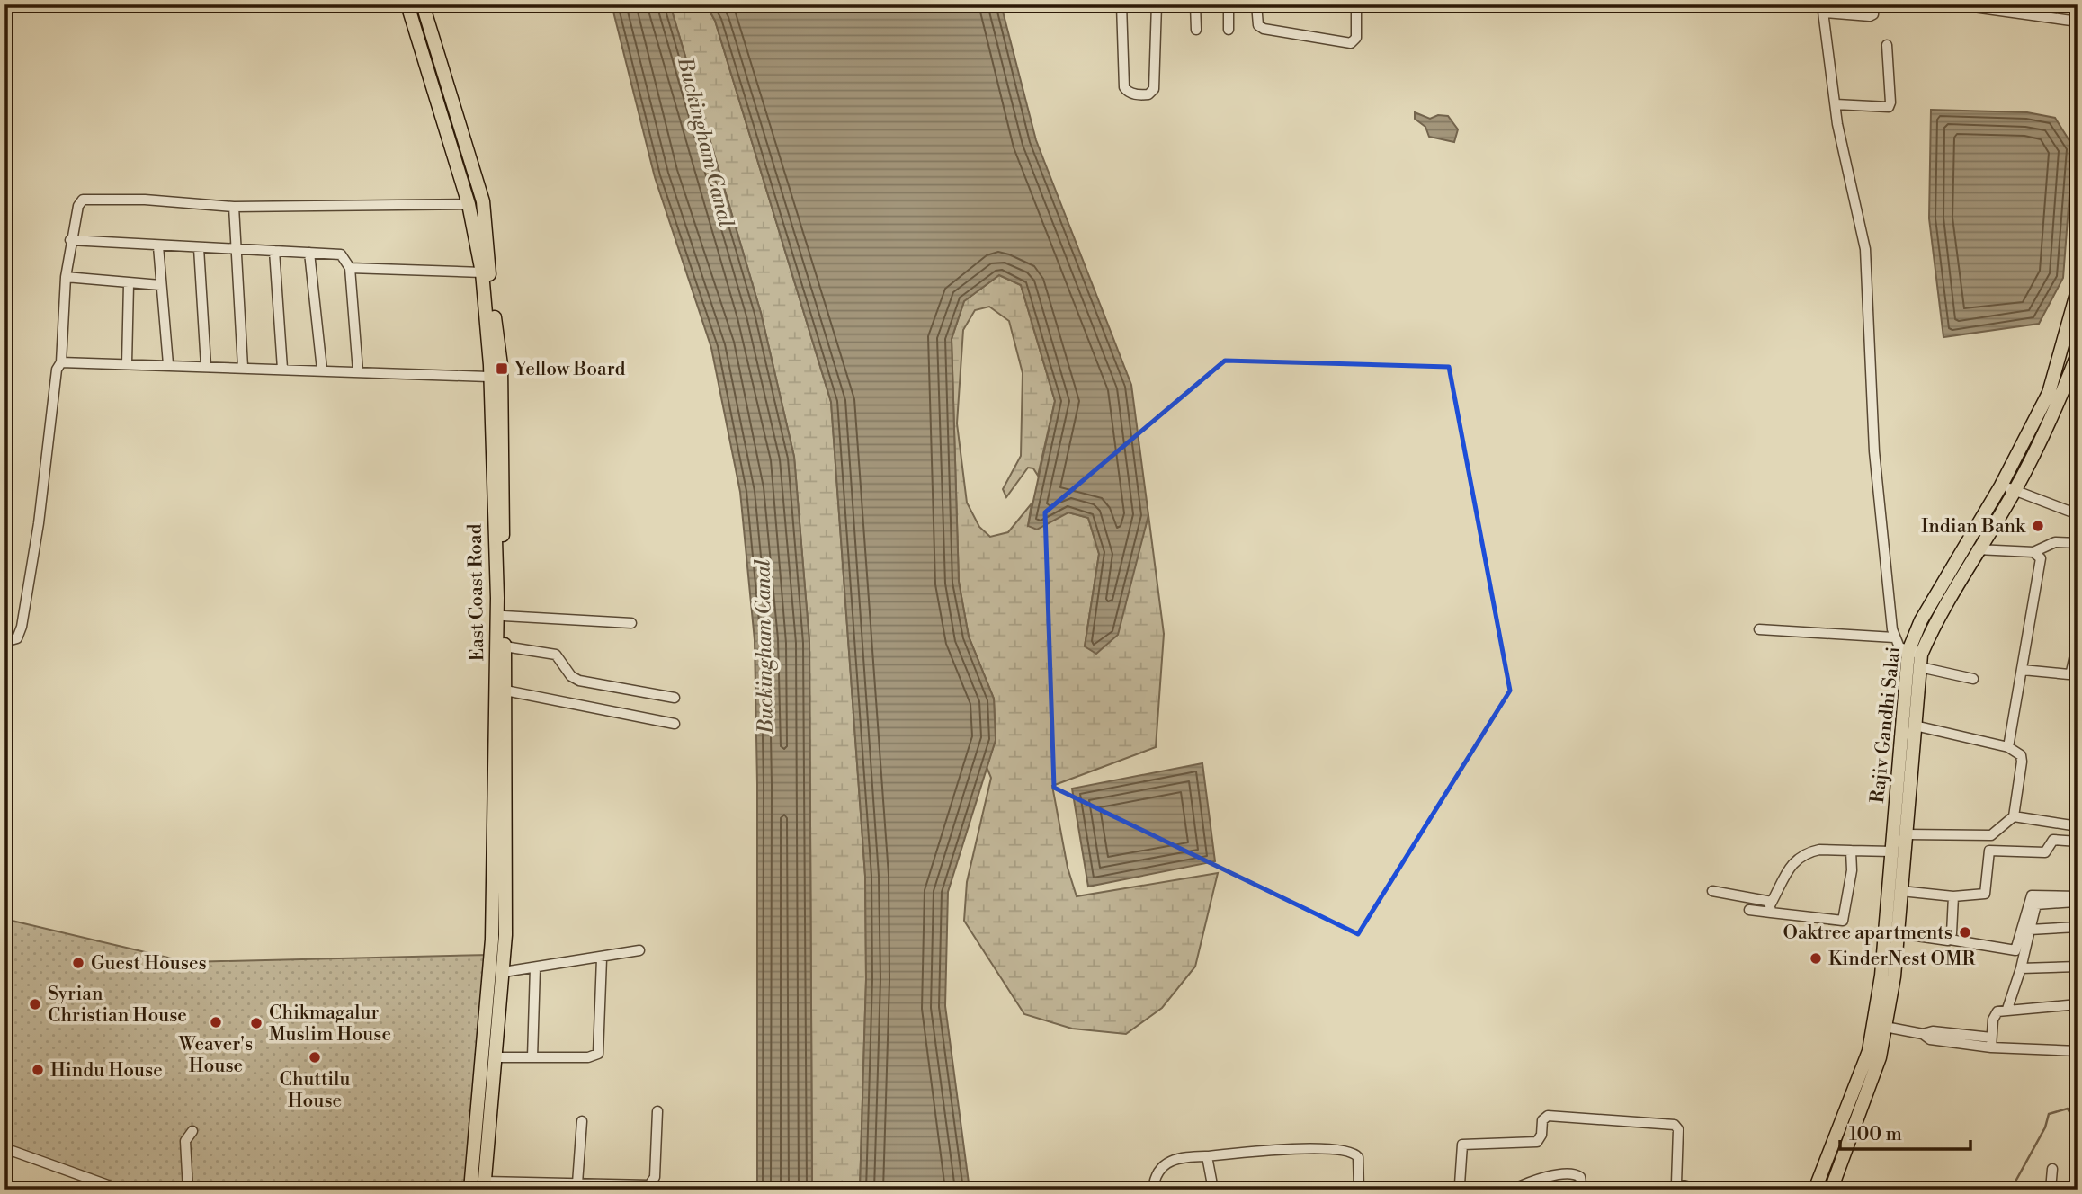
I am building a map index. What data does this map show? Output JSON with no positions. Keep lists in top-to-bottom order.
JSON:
{
  "streets": {
    "main road": ["East Coast Road", "Rajiv Gandhi Salai"]
  },
  "water": ["Buckingham Canal"],
  "places": {
    "transit": ["Yellow Board"],
    "other": [
      "Indian Bank",
      "Oaktree apartments",
      "KinderNest OMR",
      "Guest Houses",
      "Syrian Christian House",
      "Weaver's House",
      "Chikmagalur Muslim House",
      "Chuttilu House",
      "Hindu House"
    ]
  },
  "scale_bar": "100 m"
}
